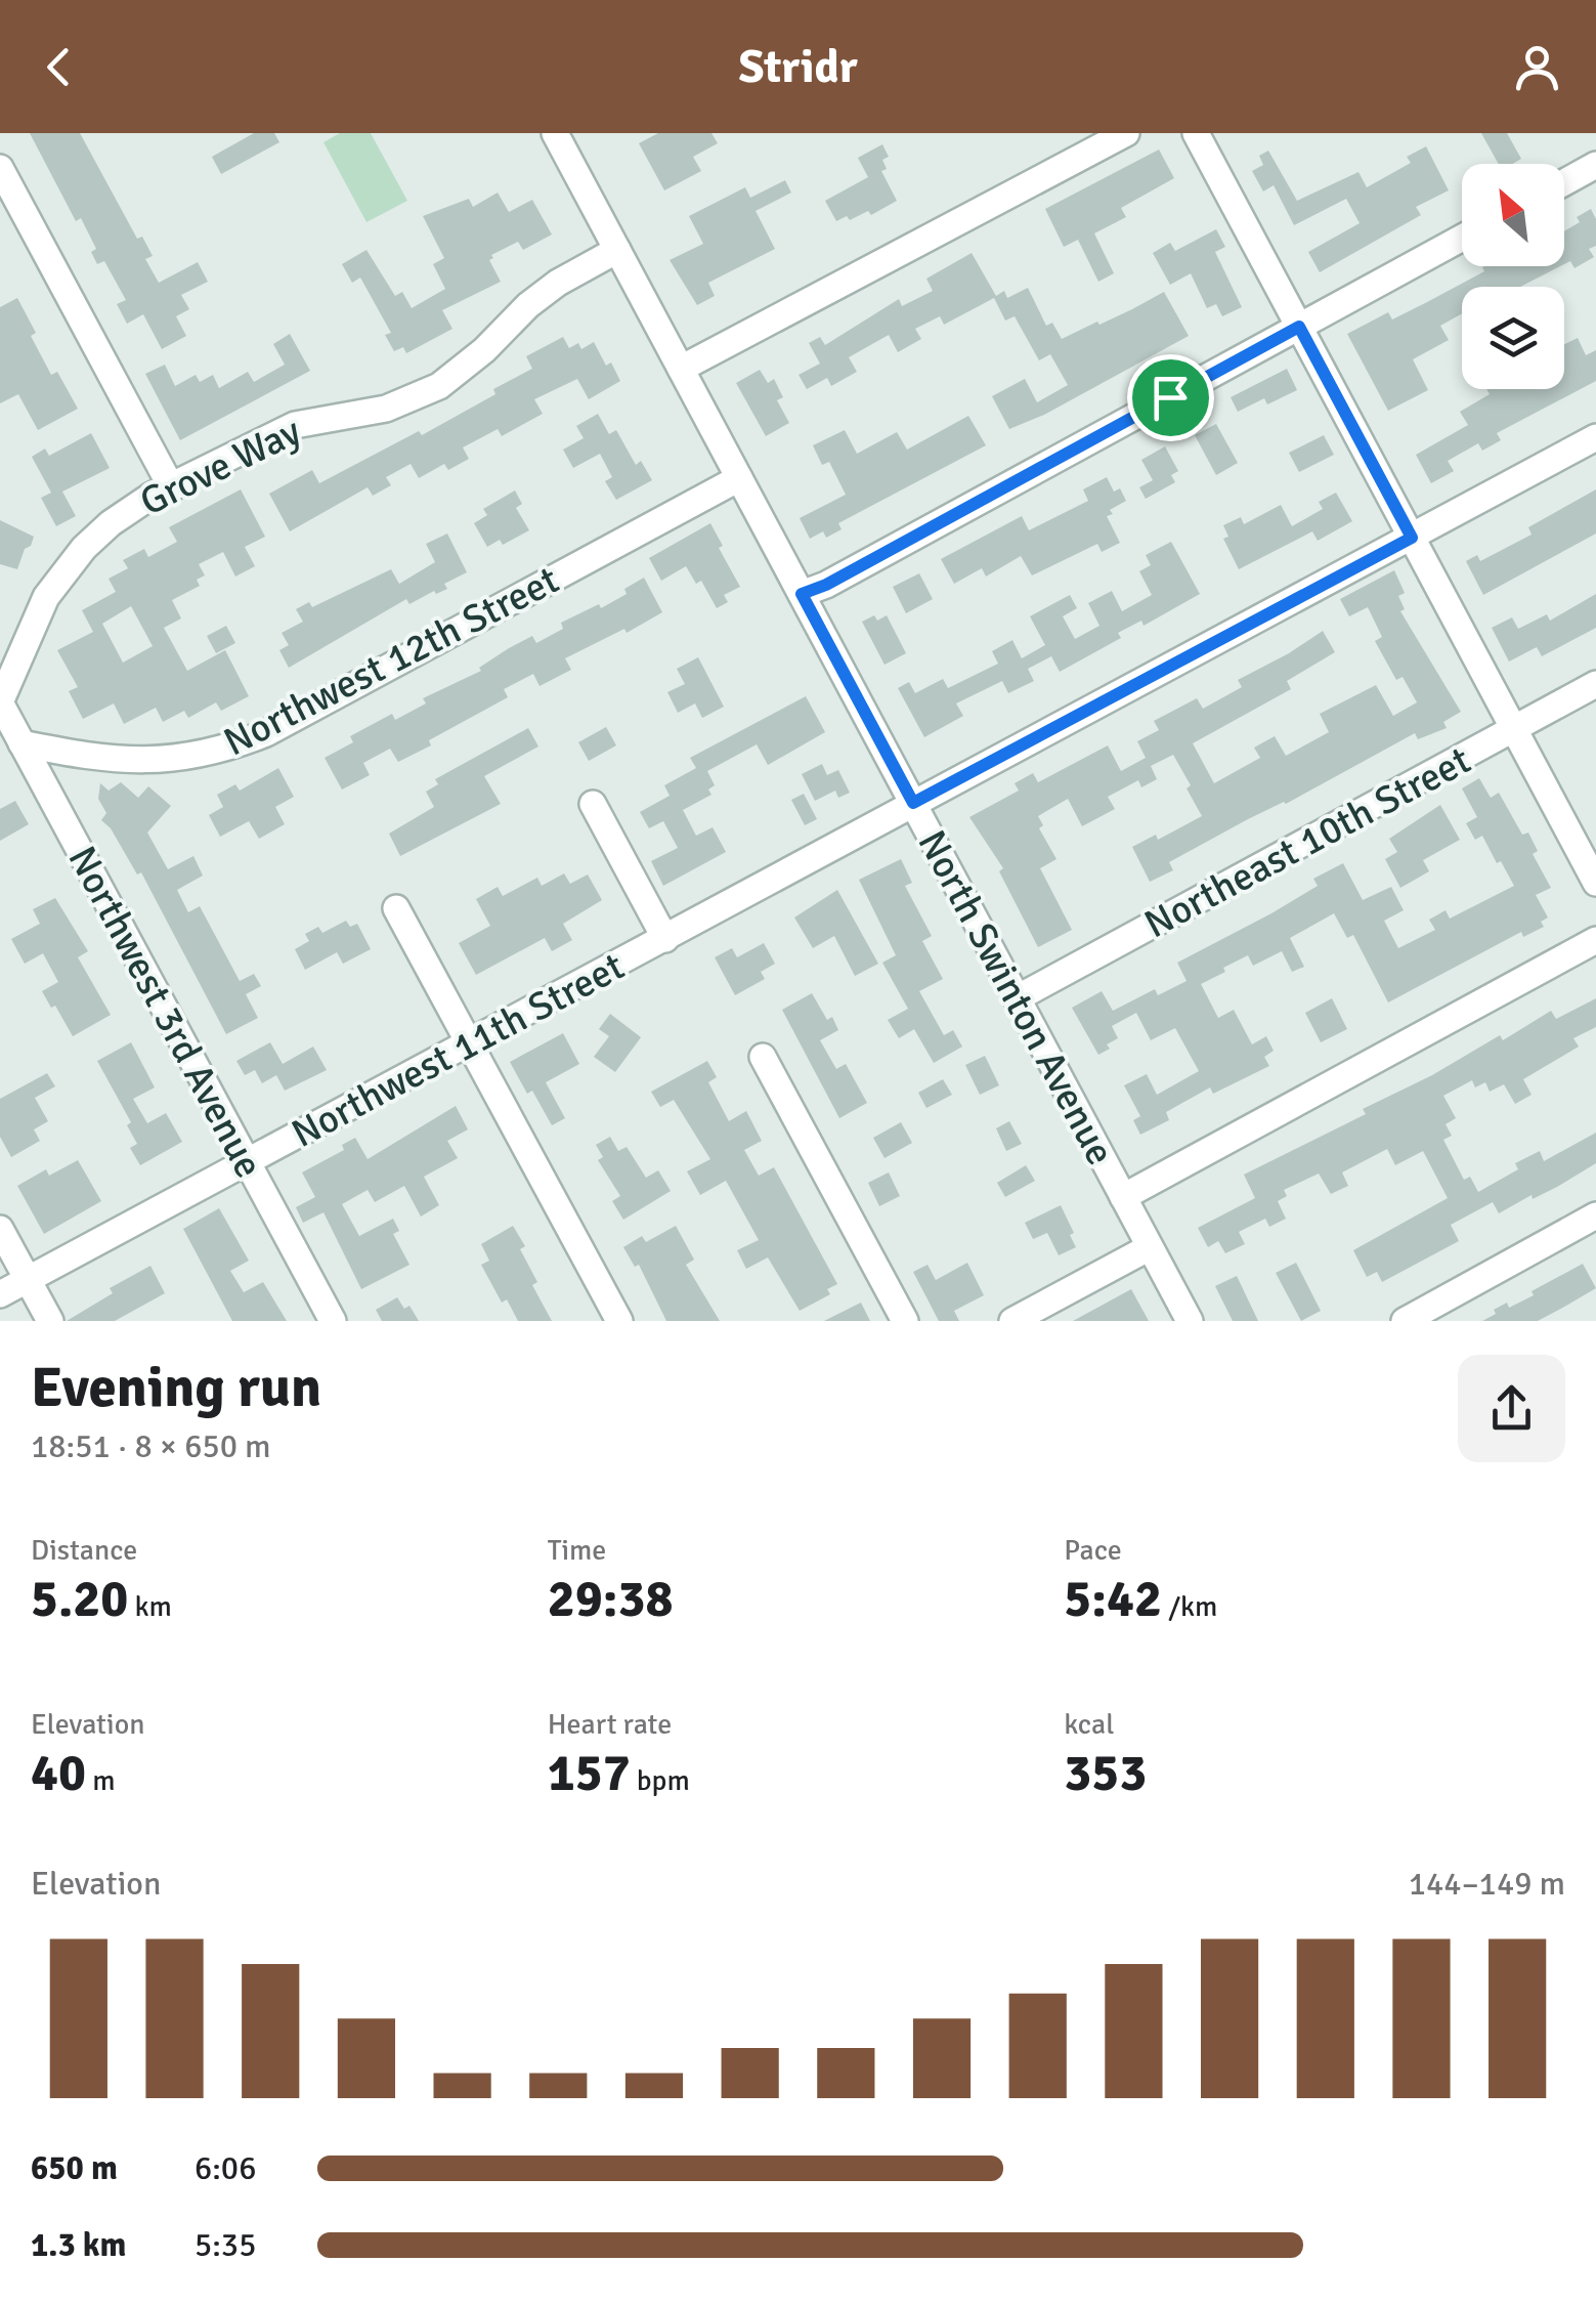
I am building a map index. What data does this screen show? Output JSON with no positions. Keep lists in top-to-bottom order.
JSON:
{
  "streets": {
    "street": [
      "Grove Way",
      "Northwest 12th Street",
      "Northeast 10th Street",
      "North Swinton Avenue",
      "Northwest 3rd Avenue",
      "Northwest 11th Street"
    ]
  },
  "crossings": [
    ["Grove Way", "North Swinton Avenue"],
    ["Grove Way", "Northwest 3rd Avenue"],
    ["Northwest 12th Street", "North Swinton Avenue"],
    ["Northwest 12th Street", "Northwest 3rd Avenue"],
    ["Northeast 10th Street", "North Swinton Avenue"],
    ["North Swinton Avenue", "Northwest 11th Street"],
    ["Northwest 3rd Avenue", "Northwest 11th Street"]
  ],
  "north": "top left",
  "page": {
    "header": "Stridr",
    "heading": ["Evening run", "18:51 · 8 × 650 m"],
    "stats": [
      ["Distance", "5.20 km"],
      ["Time", "29:38"],
      ["Pace", "5:42 /km"],
      ["Elevation", "40 m"],
      ["Heart rate", "157 bpm"],
      ["kcal", "353"]
    ],
    "chart": ["Elevation", "144–149 m"],
    "list": [
      {
        "name": "650 m",
        "note": "6:06"
      },
      {
        "name": "1.3 km",
        "note": "5:35"
      }
    ]
  }
}
